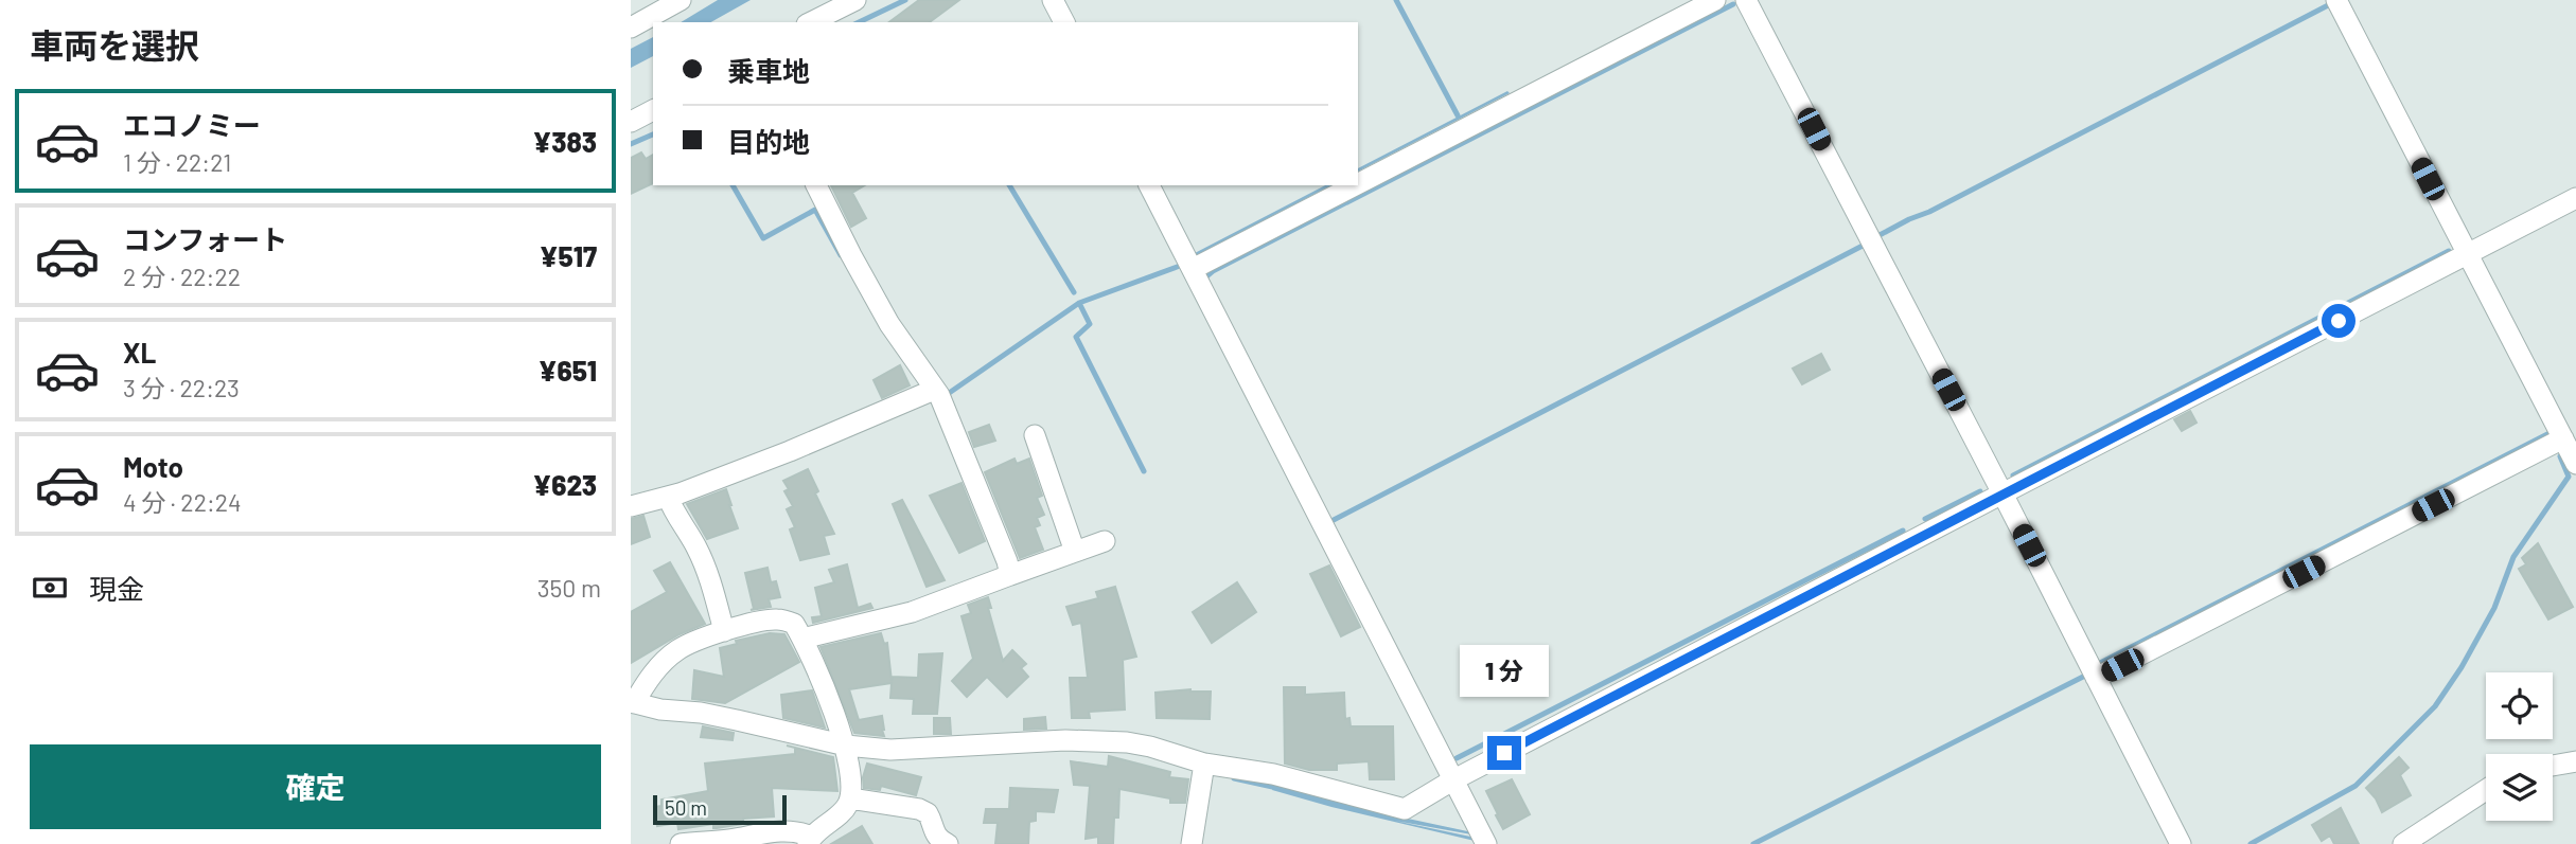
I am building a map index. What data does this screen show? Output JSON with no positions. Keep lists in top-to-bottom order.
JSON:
{
  "scale_bar": "50 m",
  "page": {
    "heading": "車両を選択",
    "banner": ["乗車地", "目的地"],
    "list": [
      {
        "name": "エコノミー",
        "note": "1 分 · 22:21",
        "value": "¥383"
      },
      {
        "name": "コンフォート",
        "note": "2 分 · 22:22",
        "value": "¥517"
      },
      {
        "name": "XL",
        "note": "3 分 · 22:23",
        "value": "¥651"
      },
      {
        "name": "Moto",
        "note": "4 分 · 22:24",
        "value": "¥623"
      }
    ],
    "pay": ["現金", "350 m"],
    "bubble": "1 分",
    "buttons": "確定",
    "scale": "50 m"
  }
}
